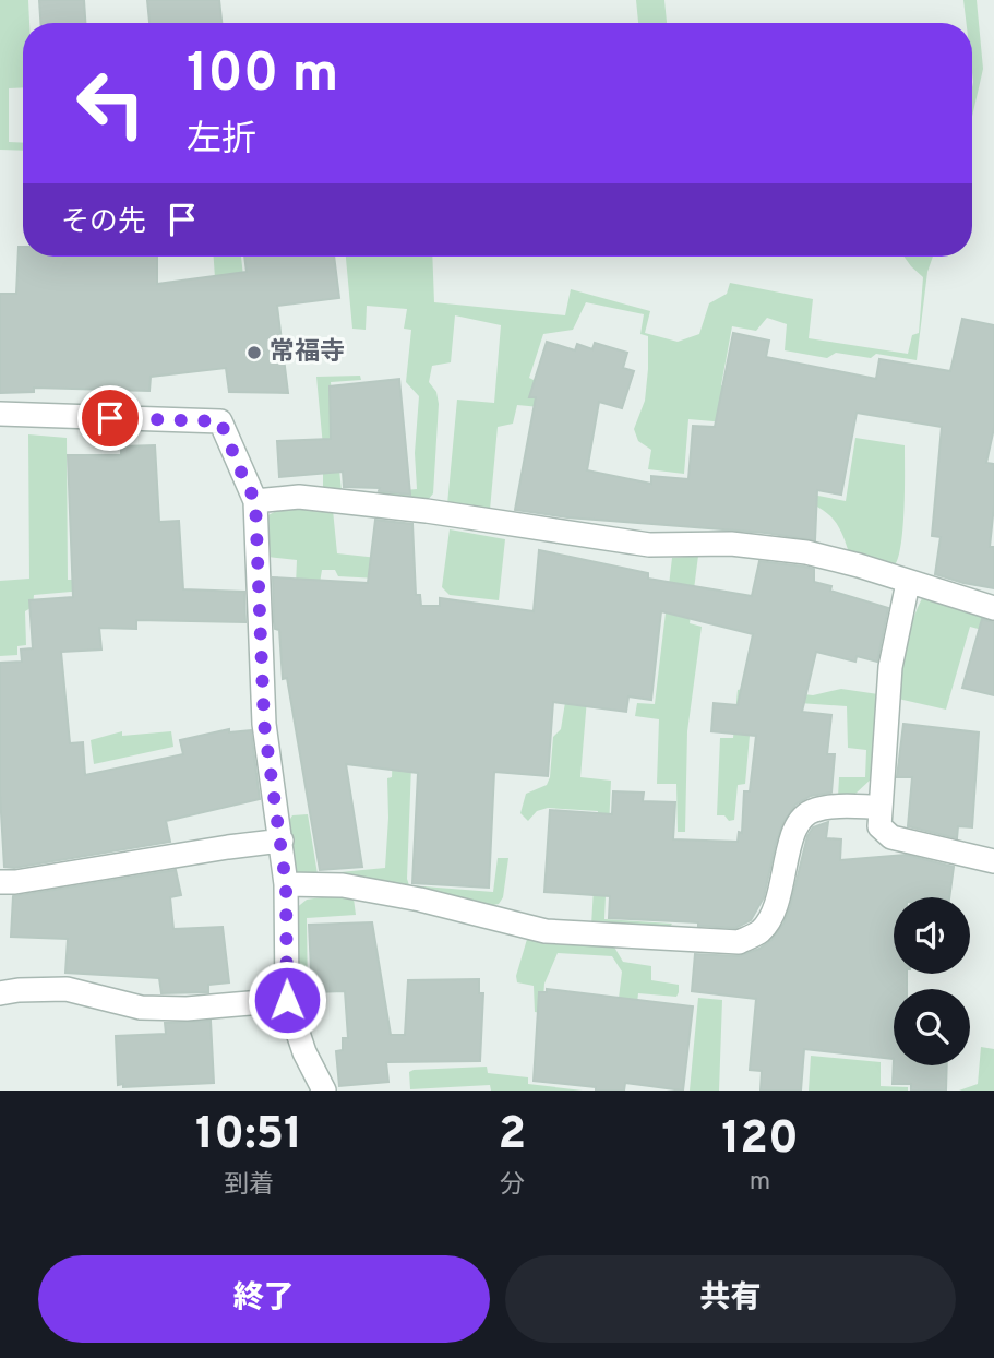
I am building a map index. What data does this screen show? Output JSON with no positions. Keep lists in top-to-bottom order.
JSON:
{
  "places": ["常福寺"],
  "page": {
    "turn": ["100 m", "左折"],
    "then": "その先",
    "eta": [
      "10:51",
      "到着",
      "2",
      "分",
      "120",
      "m"
    ],
    "buttons": ["終了", "共有"]
  }
}
